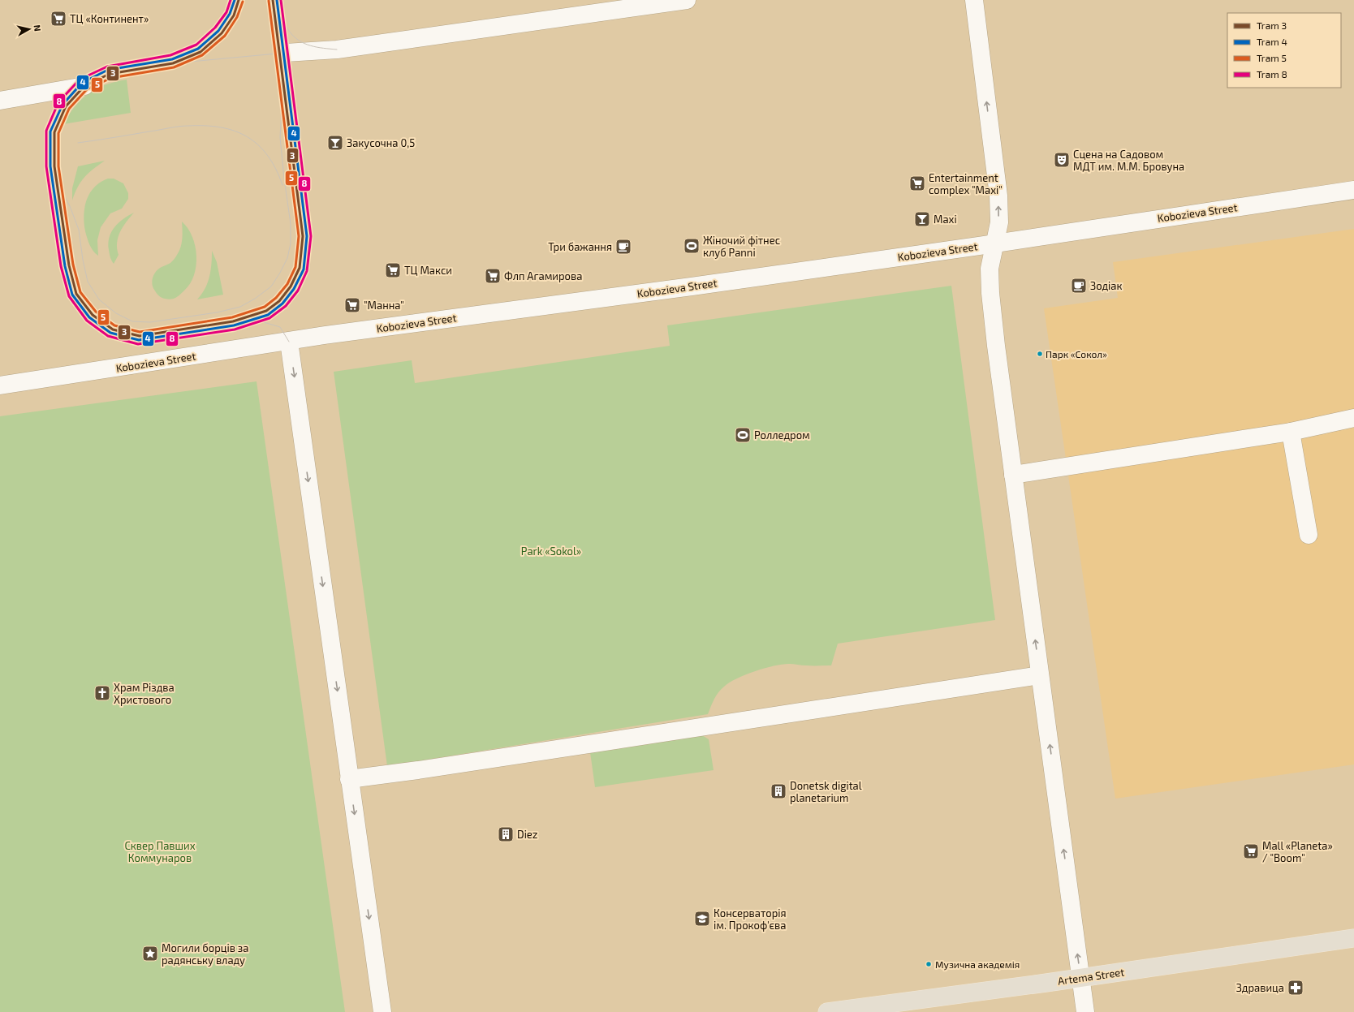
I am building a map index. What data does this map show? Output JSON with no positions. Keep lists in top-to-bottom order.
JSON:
{
  "streets": {
    "main road": ["Artema Street"],
    "street": ["Kobozieva Street"]
  },
  "parks": ["Park «Sokol»", "Сквер Павших Коммунаров"],
  "places": {
    "supermarket": [
      "ТЦ «Континент»",
      "Entertainment complex \"Maxi\"",
      "ТЦ Макси",
      "Флп Агамирова",
      "\"Манна\"",
      "Mall «Planeta» / \"Boom\""
    ],
    "bar": ["Закусочна 0,5", "Maxi"],
    "theatre": ["Сцена на Садовом МДТ им. М.М. Бровуна"],
    "sports": ["Жіночий фітнес клуб Panni", "Ролледром"],
    "cafe": ["Три бажання", "Зодіак"],
    "other": ["Парк «Сокол»", "Музична академія"],
    "church": ["Храм Різдва Христового"],
    "building": ["Donetsk digital planetarium", "Diez"],
    "school or university": ["Консерваторія ім. Прокоф'єва"],
    "place": ["Могили борців за радянську владу"],
    "pharmacy": ["Здравица"]
  },
  "lines": [
    "tram line 3",
    "tram line 4",
    "tram line 8",
    "tram line 5"
  ],
  "legend": [
    "Tram 3",
    "Tram 4",
    "Tram 5",
    "Tram 8"
  ],
  "north": "right"
}
